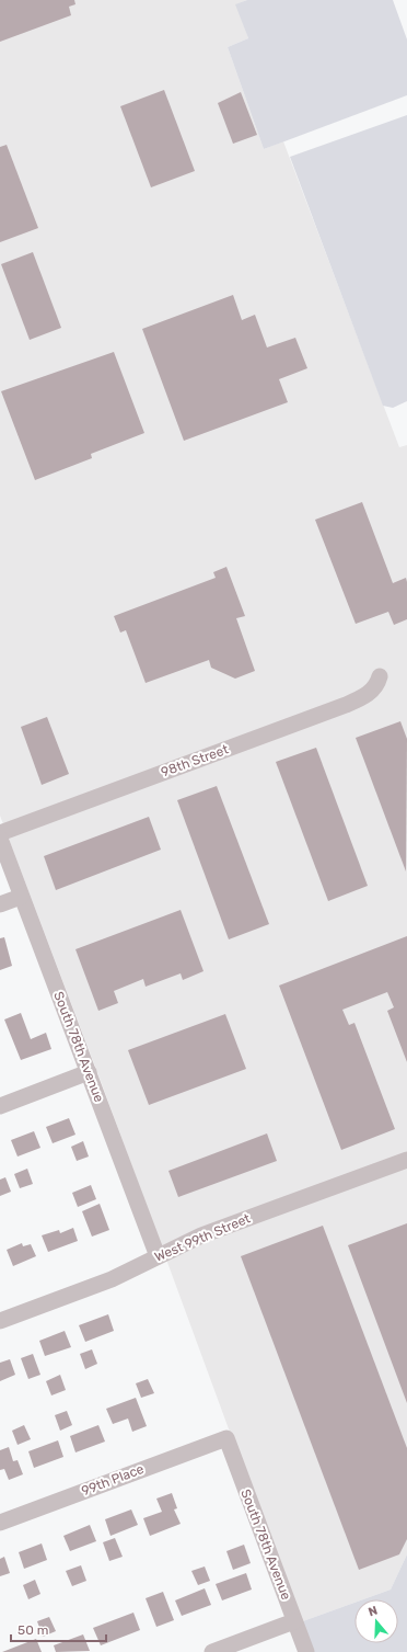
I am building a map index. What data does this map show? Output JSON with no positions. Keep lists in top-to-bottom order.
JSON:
{
  "streets": {
    "street": [
      "98th Street",
      "South 78th Avenue",
      "West 99th Street",
      "99th Place"
    ]
  },
  "crossings": [
    ["South 78th Avenue", "West 99th Street"],
    ["South 78th Avenue", "99th Place"]
  ],
  "scale_bar": "50 m",
  "north": "top"
}
